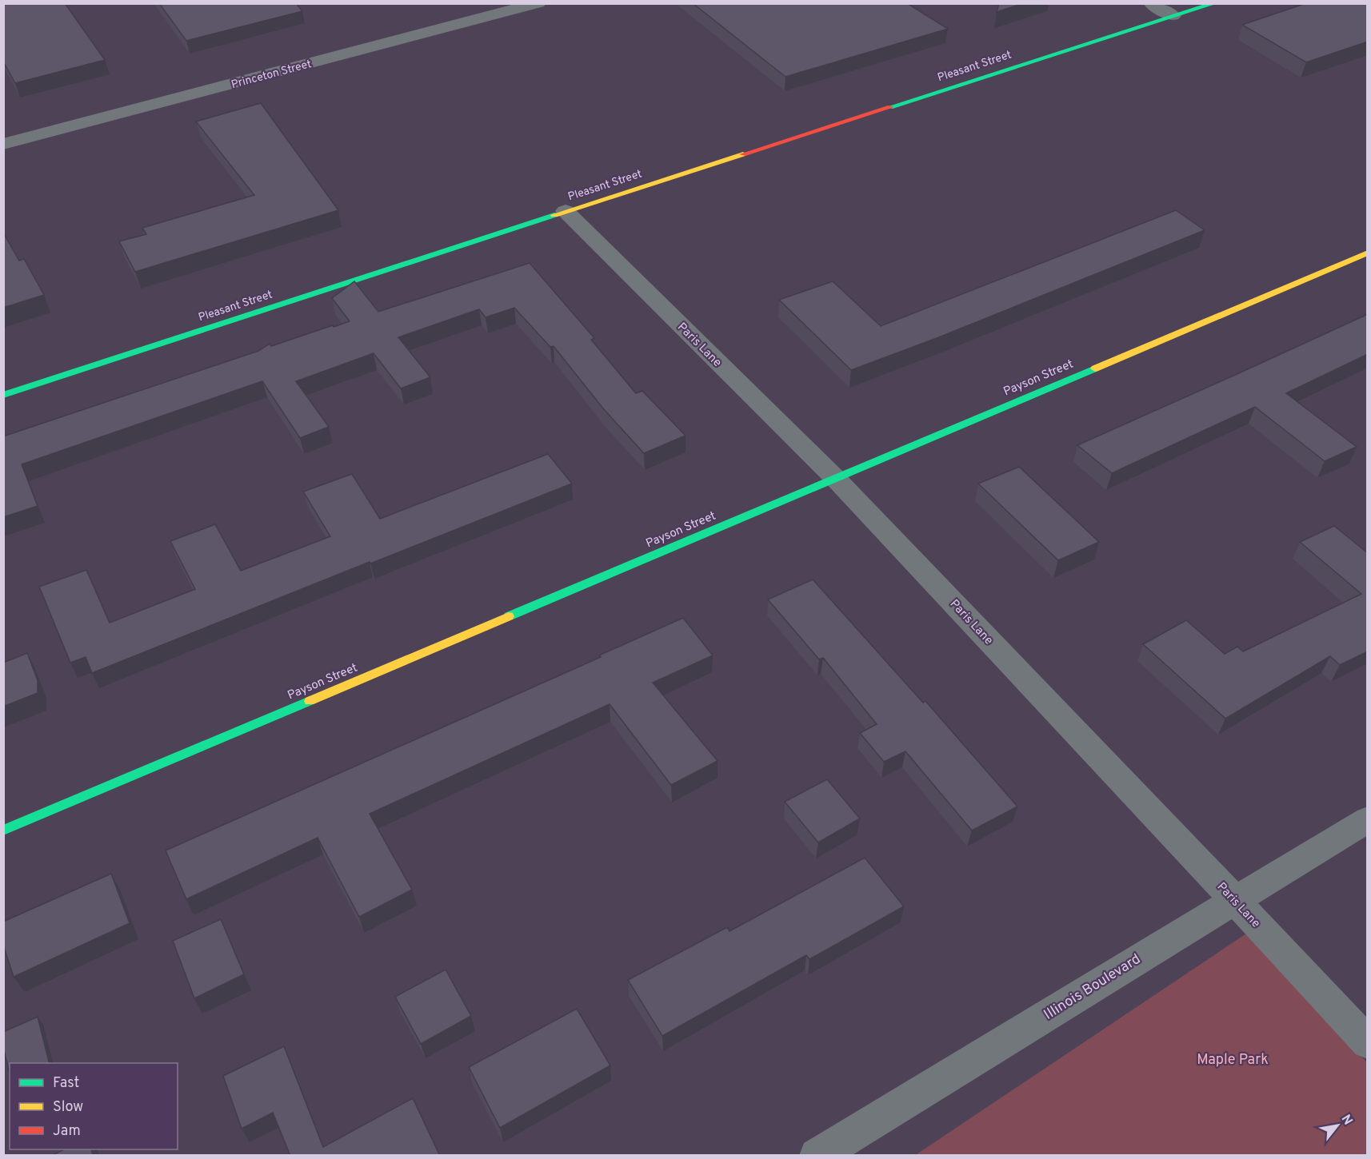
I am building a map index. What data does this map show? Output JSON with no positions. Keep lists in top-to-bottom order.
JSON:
{
  "streets": {
    "street": [
      "Pleasant Street",
      "Princeton Street",
      "Paris Lane",
      "Payson Street",
      "Illinois Boulevard"
    ]
  },
  "crossings": [
    ["Pleasant Street", "Paris Lane"],
    ["Paris Lane", "Payson Street"],
    ["Paris Lane", "Illinois Boulevard"]
  ],
  "parks": ["Maple Park"],
  "legend": ["Fast", "Slow", "Jam"],
  "north": "top right"
}
